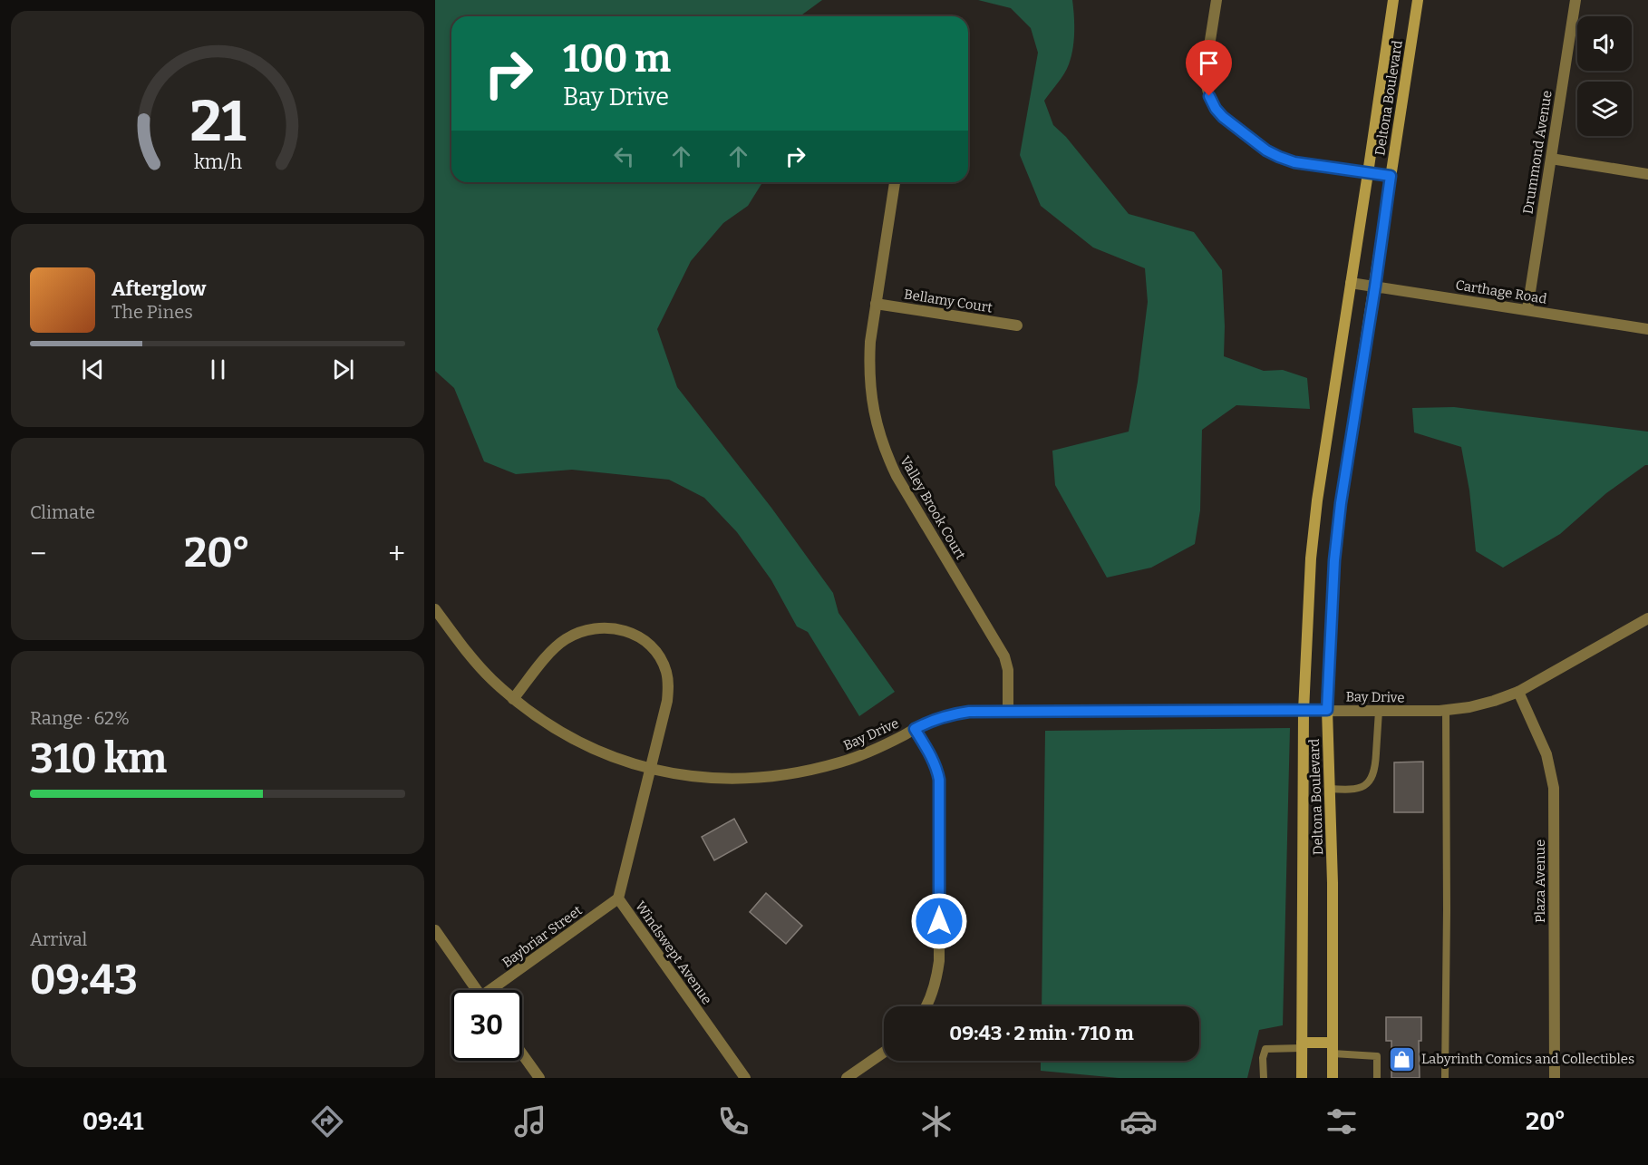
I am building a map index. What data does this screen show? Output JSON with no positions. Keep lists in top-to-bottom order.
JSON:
{
  "streets": {
    "main road": ["Deltona Boulevard"],
    "street": [
      "Drummond Avenue",
      "Carthage Road",
      "Bellamy Court",
      "Valley Brook Court",
      "Bay Drive",
      "Plaza Avenue",
      "Baybriar Street",
      "Windswept Avenue"
    ]
  },
  "crossings": [
    ["Deltona Boulevard", "Carthage Road"],
    ["Deltona Boulevard", "Bay Drive"],
    ["Drummond Avenue", "Carthage Road"],
    ["Bellamy Court", "Valley Brook Court"],
    ["Valley Brook Court", "Bay Drive"],
    ["Bay Drive", "Plaza Avenue"],
    ["Bay Drive", "Windswept Avenue"],
    ["Baybriar Street", "Windswept Avenue"]
  ],
  "places": {
    "shop": ["Labyrinth Comics and Collectibles"]
  },
  "page": {
    "turn": ["100 m", "Bay Drive"],
    "song": ["Afterglow", "The Pines"],
    "tile": [
      "Climate",
      ["Range · 62%", "310 km"],
      ["Arrival", "09:43"]
    ],
    "heat": ["−", "20°", "+"],
    "limit": "30",
    "trip": "09:43 · 2 min · 710 m",
    "tabs": ["09:41", "20°"],
    "gauge": ["21", "km/h"]
  }
}
